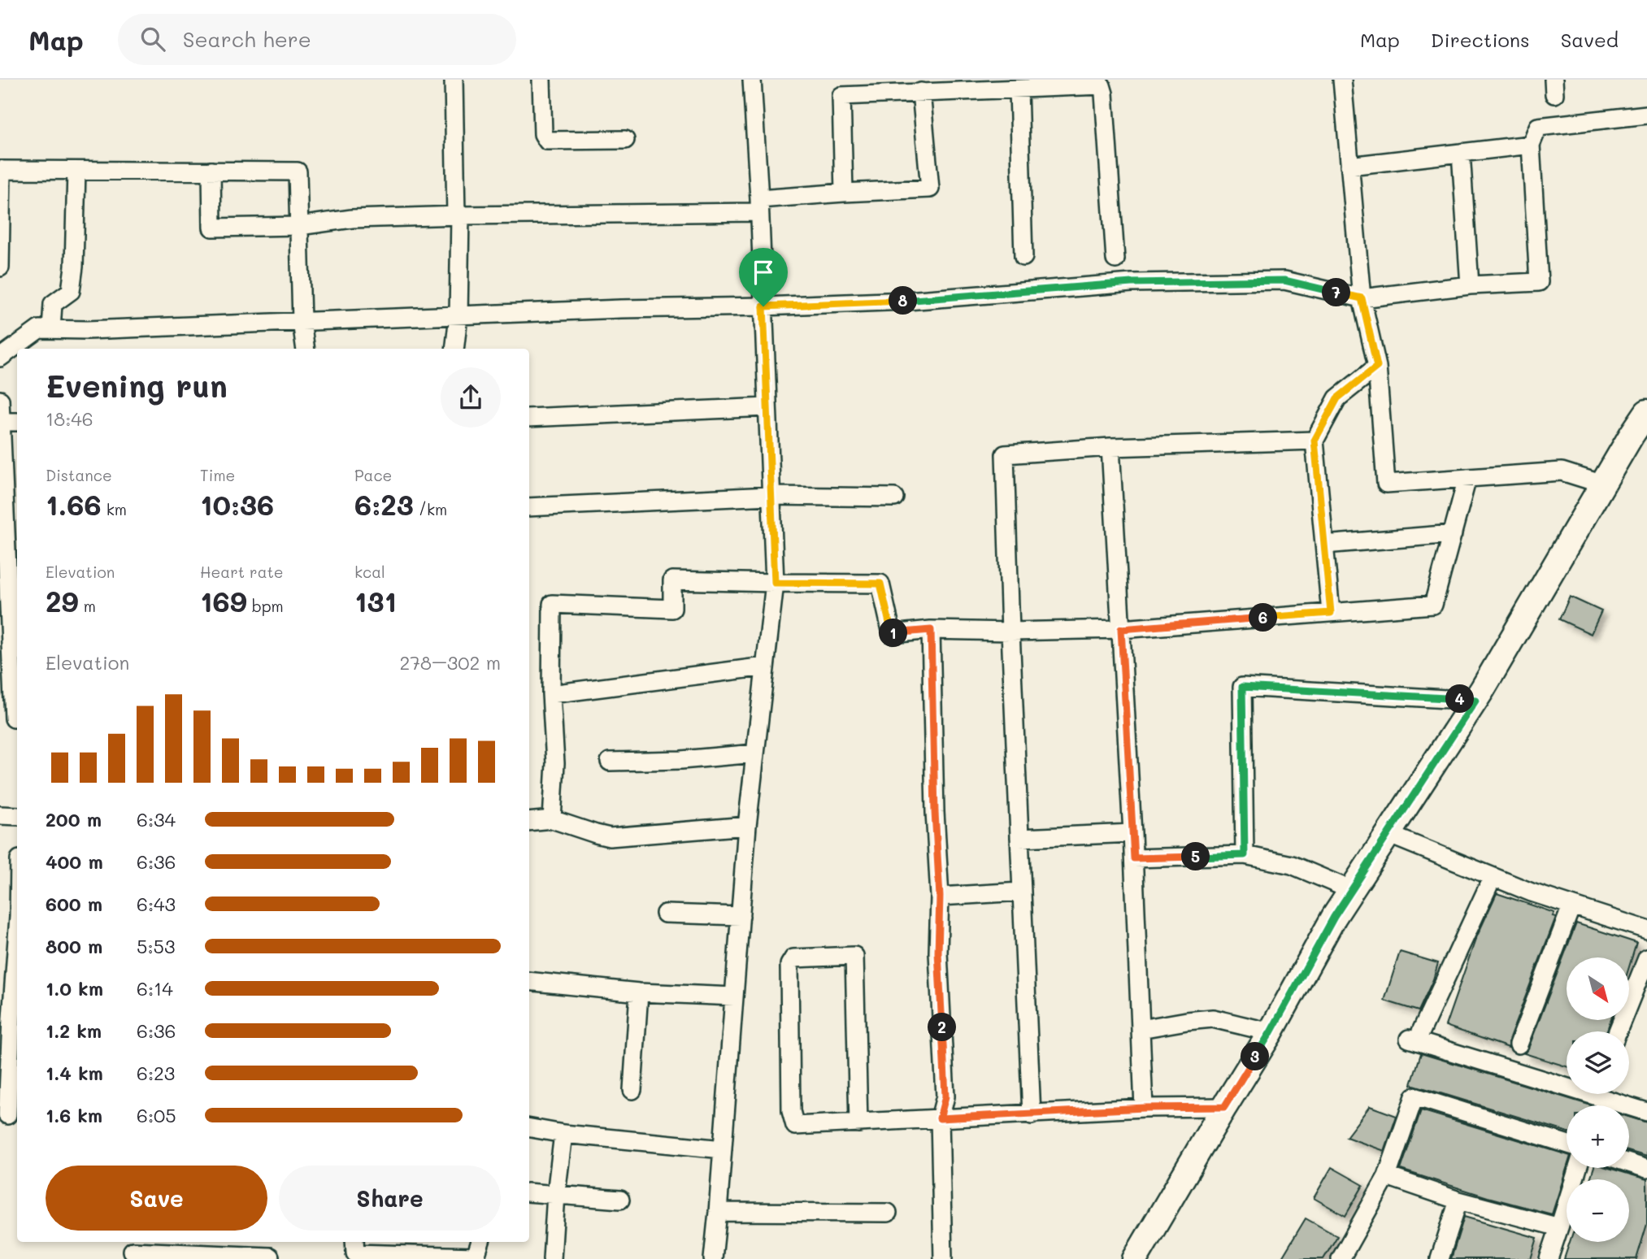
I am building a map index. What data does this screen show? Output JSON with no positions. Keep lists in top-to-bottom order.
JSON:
{
  "north": "bottom right",
  "page": {
    "header": "Map",
    "search": "Search here",
    "nav": ["Map", "Directions", "Saved"],
    "pins": [
      "7",
      "8",
      "6",
      "1",
      "4",
      "5",
      "2",
      "3"
    ],
    "heading": ["Evening run", "18:46"],
    "stats": [
      ["Distance", "1.66 km"],
      ["Time", "10:36"],
      ["Pace", "6:23 /km"],
      ["Elevation", "29 m"],
      ["Heart rate", "169 bpm"],
      ["kcal", "131"]
    ],
    "chart": ["Elevation", "278–302 m"],
    "list": [
      {
        "name": "200 m",
        "note": "6:34"
      },
      {
        "name": "400 m",
        "note": "6:36"
      },
      {
        "name": "600 m",
        "note": "6:43"
      },
      {
        "name": "800 m",
        "note": "5:53"
      },
      {
        "name": "1.0 km",
        "note": "6:14"
      },
      {
        "name": "1.2 km",
        "note": "6:36"
      },
      {
        "name": "1.4 km",
        "note": "6:23"
      },
      {
        "name": "1.6 km",
        "note": "6:05"
      }
    ],
    "map_buttons": ["+", "−"],
    "buttons": ["Save", "Share"]
  }
}
